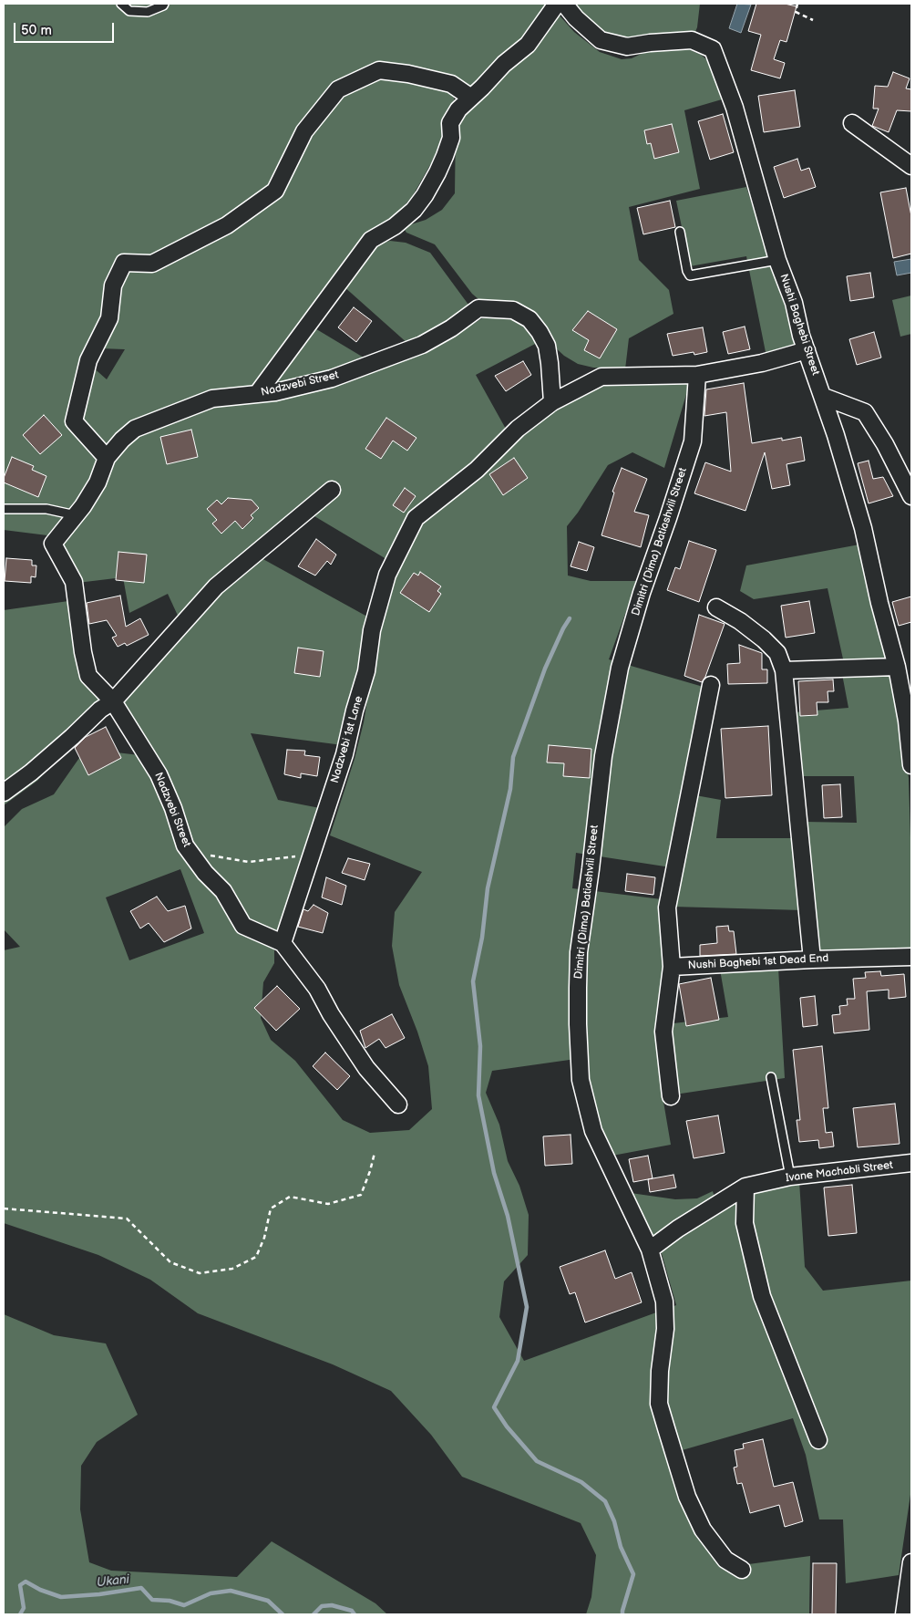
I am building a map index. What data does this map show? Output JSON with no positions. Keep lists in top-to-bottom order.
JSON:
{
  "streets": {
    "street": [
      "Nushi Baghebi Street",
      "Nadzvebi Street",
      "Dimitri (Dima) Batiashvili Street",
      "Nadzvebi 1st Lane",
      "Nushi Baghebi 1st Dead End",
      "Ivane Machabli Street"
    ]
  },
  "crossings": [
    ["Nadzvebi Street", "Nadzvebi 1st Lane"],
    ["Dimitri (Dima) Batiashvili Street", "Ivane Machabli Street"]
  ],
  "water": ["Ukani"],
  "scale_bar": "50 m"
}
